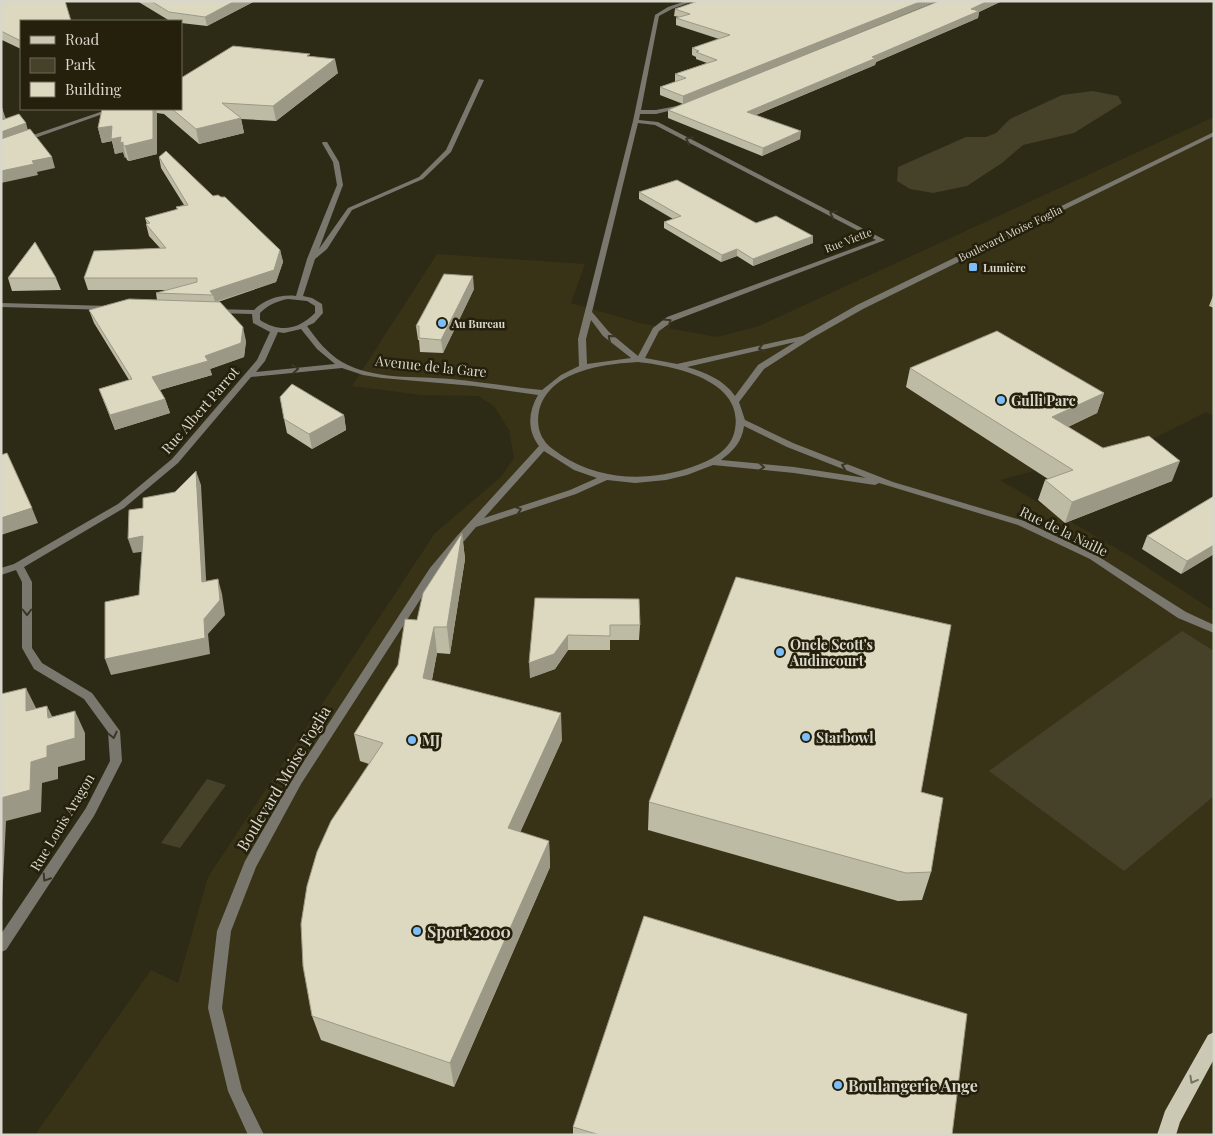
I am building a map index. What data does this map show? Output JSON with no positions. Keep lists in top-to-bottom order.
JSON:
{
  "streets": {
    "street": [
      "Boulevard Moise Foglia",
      "Rue Viette",
      "Avenue de la Gare",
      "Rue Albert Parrot",
      "Rue de la Naille",
      "Rue Louis Aragon"
    ]
  },
  "crossings": [
    ["Boulevard Moise Foglia", "Rue Viette"],
    ["Boulevard Moise Foglia", "Avenue de la Gare"],
    ["Rue Viette", "Avenue de la Gare"],
    ["Rue Albert Parrot", "Rue Louis Aragon"]
  ],
  "one_way": ["Rue Louis Aragon"],
  "places": {
    "transit": ["Lumière"],
    "other": [
      "Au Bureau",
      "Gulli Parc",
      "Oncle Scott's Audincourt",
      "Starbowl",
      "MJ",
      "Sport 2000",
      "Boulangerie Ange"
    ]
  },
  "legend": ["Road", "Park", "Building"]
}
